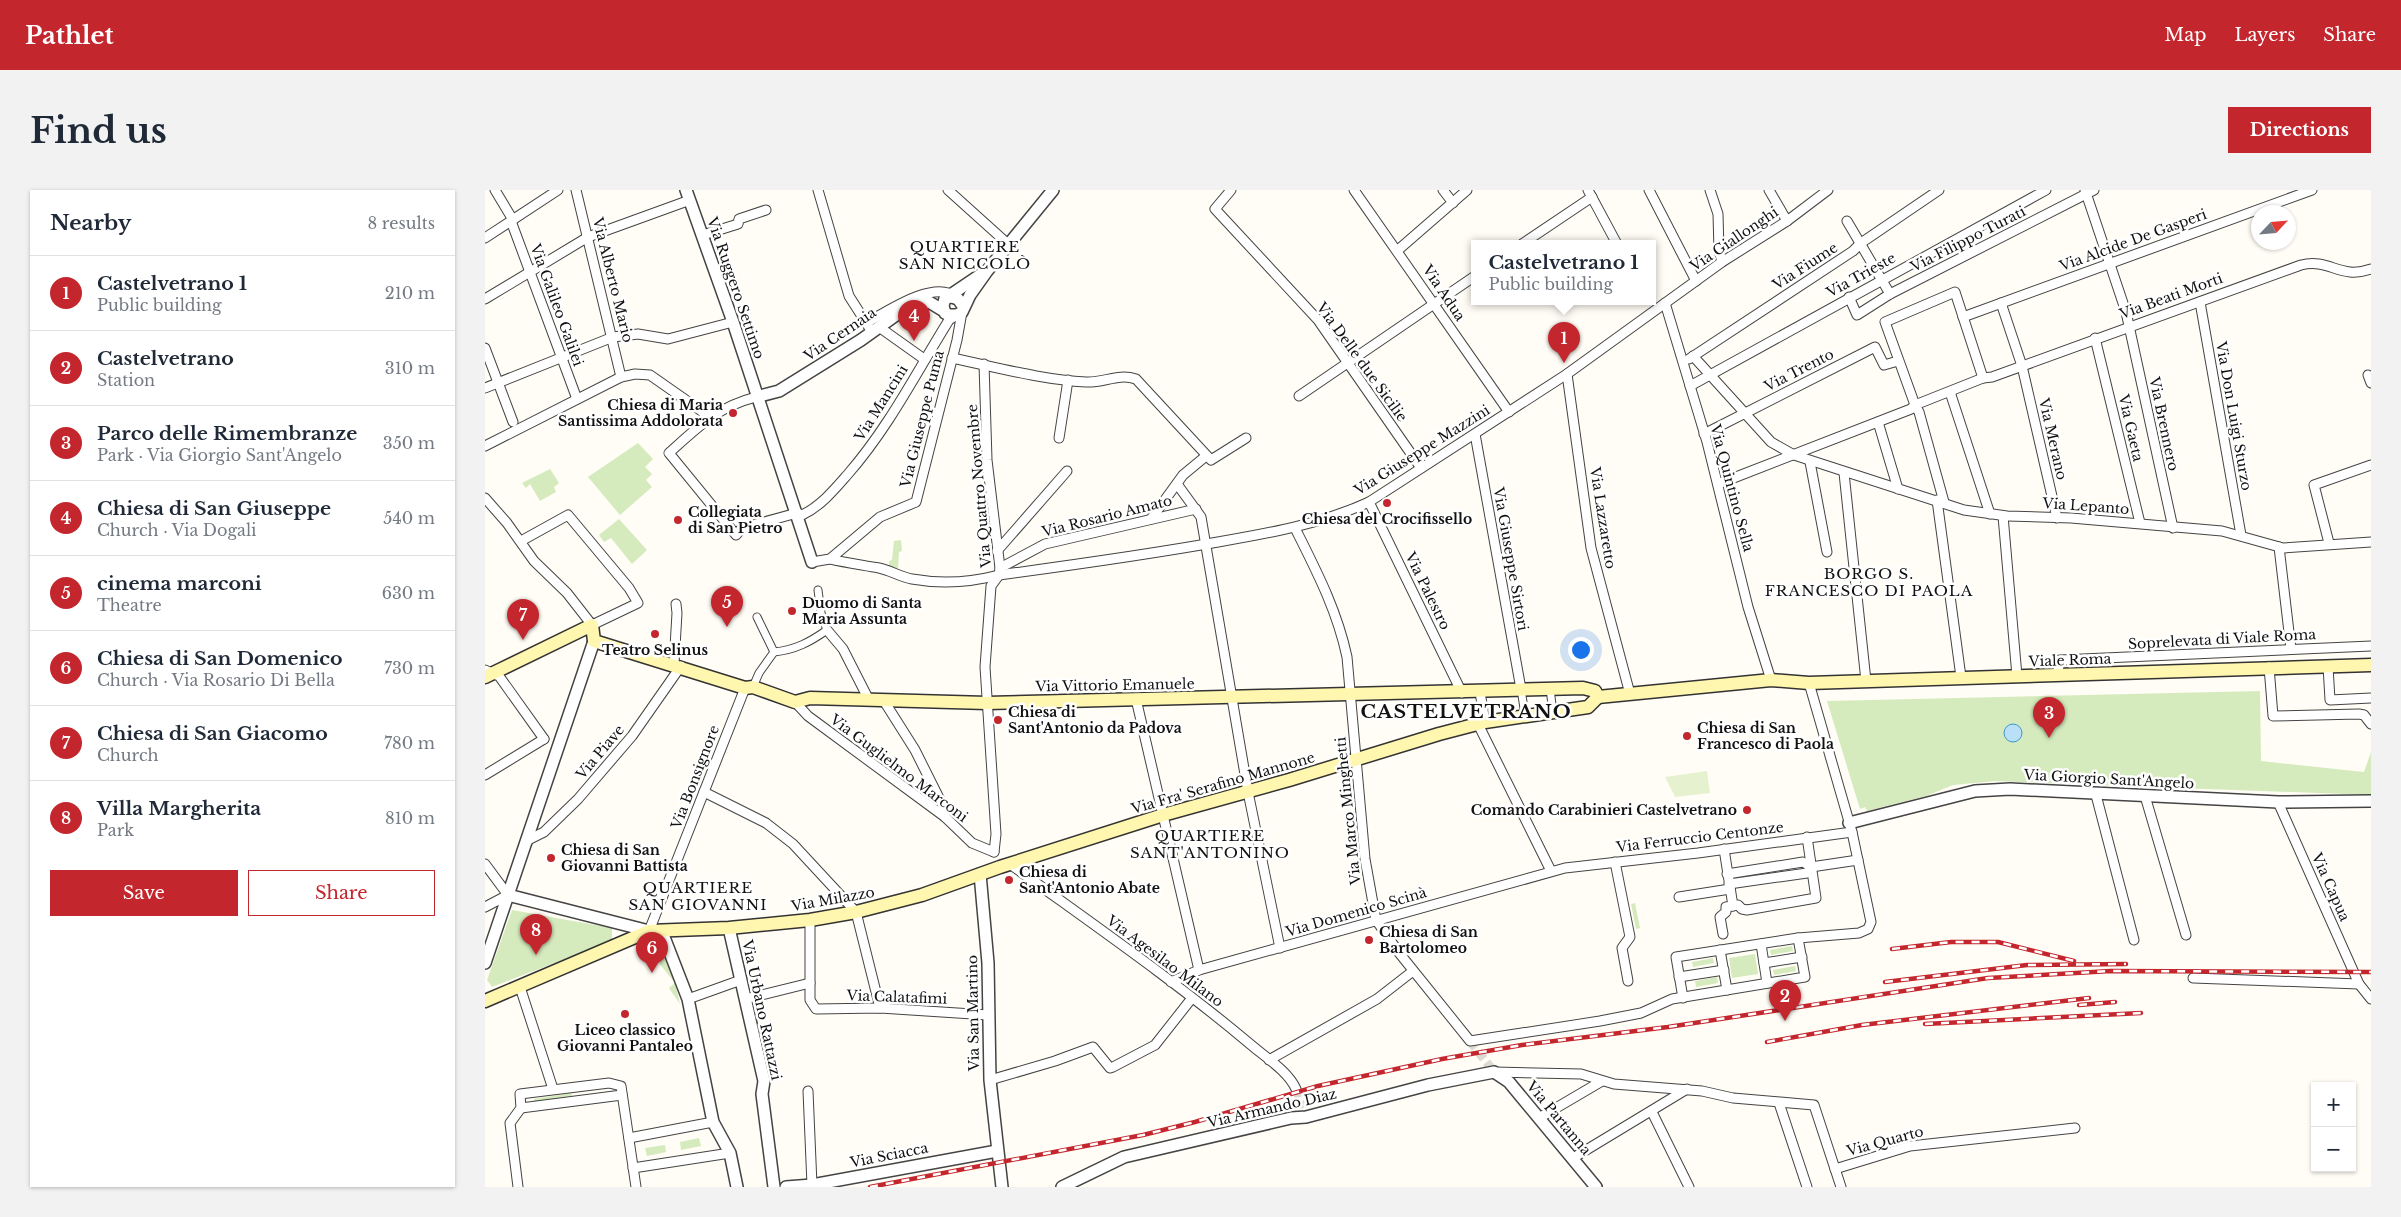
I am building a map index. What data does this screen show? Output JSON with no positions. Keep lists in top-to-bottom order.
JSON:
{
  "streets": {
    "main road": [
      "Viale Roma",
      "Via Vittorio Emanuele",
      "Via Fra' Serafino Mannone",
      "Via Milazzo"
    ],
    "street": [
      "Via Giallonghi",
      "Via Filippo Turati",
      "Via Alcide De Gasperi",
      "Via Fiume",
      "Via Trieste",
      "Via Alberto Mario",
      "Via Ruggero Settimo",
      "Via Adua",
      "Via Beati Morti",
      "Via Galileo Galilei",
      "Via Cernaia",
      "Via Delle due Sicilie",
      "Via Trento",
      "Via Mancini",
      "Via Don Luigi Sturzo",
      "Via Giuseppe Puma",
      "Via Brennero",
      "Via Gaeta",
      "Via Merano",
      "Via Giuseppe Mazzini",
      "Via Quattro Novembre",
      "Via Quintino Sella",
      "Via Lepanto",
      "Via Rosario Amato",
      "Via Lazzaretto",
      "Via Giuseppe Sirtori",
      "Via Palestro",
      "Soprelevata di Viale Roma",
      "Via Piave",
      "Via Guglielmo Marconi",
      "Via Bonsignore",
      "Via Giorgio Sant'Angelo",
      "Via Marco Minghetti",
      "Via Ferruccio Centonze",
      "Via Capua",
      "Via Domenico Scinà",
      "Via Agesilao Milano",
      "Via Calatafimi",
      "Via Urbano Rattazzi",
      "Via San Martino",
      "Via Armando Diaz",
      "Via Partanna",
      "Via Quarto",
      "Via Sciacca"
    ]
  },
  "crossings": [
    ["Via Giallonghi", "Via Giuseppe Mazzini"],
    ["Via Giallonghi", "Via Quintino Sella"],
    ["Via Filippo Turati", "Via Trieste"],
    ["Via Filippo Turati", "Via Brennero"],
    ["Via Alcide De Gasperi", "Via Brennero"],
    ["Via Alcide De Gasperi", "Via Merano"],
    ["Via Fiume", "Via Quintino Sella"],
    ["Via Fiume", "Via Lepanto"],
    ["Via Trieste", "Via Quintino Sella"],
    ["Via Trieste", "Via Lepanto"],
    ["Via Ruggero Settimo", "Via Cernaia"],
    ["Via Ruggero Settimo", "Via Mancini"],
    ["Via Adua", "Via Giuseppe Mazzini"],
    ["Via Beati Morti", "Via Don Luigi Sturzo"],
    ["Via Beati Morti", "Via Brennero"],
    ["Via Beati Morti", "Via Gaeta"],
    ["Via Beati Morti", "Via Merano"],
    ["Via Cernaia", "Via Mancini"],
    ["Via Cernaia", "Via Giuseppe Puma"],
    ["Via Delle due Sicilie", "Via Giuseppe Mazzini"],
    ["Via Trento", "Via Quintino Sella"],
    ["Via Trento", "Via Lepanto"],
    ["Via Mancini", "Via Giuseppe Puma"],
    ["Via Don Luigi Sturzo", "Via Lepanto"],
    ["Via Brennero", "Via Lepanto"],
    ["Via Gaeta", "Via Lepanto"],
    ["Via Merano", "Via Lepanto"],
    ["Via Giuseppe Mazzini", "Via Quattro Novembre"],
    ["Via Giuseppe Mazzini", "Via Rosario Amato"],
    ["Via Giuseppe Mazzini", "Via Lazzaretto"],
    ["Via Giuseppe Mazzini", "Via Giuseppe Sirtori"],
    ["Via Giuseppe Mazzini", "Via Palestro"],
    ["Via Giuseppe Mazzini", "Via Marco Minghetti"],
    ["Via Quattro Novembre", "Via Rosario Amato"],
    ["Via Quintino Sella", "Viale Roma"],
    ["Via Lazzaretto", "Viale Roma"],
    ["Via Giuseppe Sirtori", "Via Vittorio Emanuele"],
    ["Via Palestro", "Via Vittorio Emanuele"],
    ["Soprelevata di Viale Roma", "Viale Roma"],
    ["Viale Roma", "Via Vittorio Emanuele"],
    ["Viale Roma", "Via Fra' Serafino Mannone"],
    ["Via Vittorio Emanuele", "Via Guglielmo Marconi"],
    ["Via Vittorio Emanuele", "Via Fra' Serafino Mannone"],
    ["Via Vittorio Emanuele", "Via Marco Minghetti"],
    ["Via Bonsignore", "Via Milazzo"],
    ["Via Giorgio Sant'Angelo", "Via Ferruccio Centonze"],
    ["Via Giorgio Sant'Angelo", "Via Capua"],
    ["Via Fra' Serafino Mannone", "Via Marco Minghetti"],
    ["Via Fra' Serafino Mannone", "Via Milazzo"],
    ["Via Fra' Serafino Mannone", "Via Agesilao Milano"],
    ["Via Fra' Serafino Mannone", "Via San Martino"],
    ["Via Marco Minghetti", "Via Domenico Scinà"],
    ["Via Ferruccio Centonze", "Via Domenico Scinà"],
    ["Via Milazzo", "Via Agesilao Milano"],
    ["Via Milazzo", "Via Urbano Rattazzi"],
    ["Via Milazzo", "Via San Martino"],
    ["Via Domenico Scinà", "Via Agesilao Milano"],
    ["Via Agesilao Milano", "Via San Martino"],
    ["Via Calatafimi", "Via San Martino"],
    ["Via San Martino", "Via Sciacca"],
    ["Via Armando Diaz", "Via Partanna"],
    ["Via Armando Diaz", "Via Quarto"],
    ["Via Partanna", "Via Quarto"]
  ],
  "districts": [
    "QUARTIERE SAN NICCOLÒ",
    "BORGO S. FRANCESCO DI PAOLA",
    "CASTELVETRANO",
    "QUARTIERE SANT'ANTONINO",
    "QUARTIERE SAN GIOVANNI"
  ],
  "places": [
    "Chiesa di Maria Santissima Addolorata",
    "Chiesa del Crocifissello",
    "Collegiata di San Pietro",
    "Duomo di Santa Maria Assunta",
    "Teatro Selinus",
    "Chiesa di Sant'Antonio da Padova",
    "Chiesa di San Francesco di Paola",
    "Comando Carabinieri Castelvetrano",
    "Chiesa di San Giovanni Battista",
    "Chiesa di Sant'Antonio Abate",
    "Chiesa di San Bartolomeo",
    "Liceo classico Giovanni Pantaleo"
  ],
  "north": "top right",
  "page": {
    "header": "Pathlet",
    "nav": ["Map", "Layers", "Share"],
    "buttons": [
      "Directions",
      ["Save", "Share"]
    ],
    "title": "Find us",
    "heading": ["Nearby", "8 results"],
    "popup": ["Castelvetrano 1", "Public building"],
    "list": [
      {
        "mark": "1",
        "name": "Castelvetrano 1",
        "note": "Public building",
        "value": "210 m"
      },
      {
        "mark": "2",
        "name": "Castelvetrano",
        "note": "Station",
        "value": "310 m"
      },
      {
        "mark": "3",
        "name": "Parco delle Rimembranze",
        "note": "Park · Via Giorgio Sant'Angelo",
        "value": "350 m"
      },
      {
        "mark": "4",
        "name": "Chiesa di San Giuseppe",
        "note": "Church · Via Dogali",
        "value": "540 m"
      },
      {
        "mark": "5",
        "name": "cinema marconi",
        "note": "Theatre",
        "value": "630 m"
      },
      {
        "mark": "6",
        "name": "Chiesa di San Domenico",
        "note": "Church · Via Rosario Di Bella",
        "value": "730 m"
      },
      {
        "mark": "7",
        "name": "Chiesa di San Giacomo",
        "note": "Church",
        "value": "780 m"
      },
      {
        "mark": "8",
        "name": "Villa Margherita",
        "note": "Park",
        "value": "810 m"
      }
    ],
    "pins": [
      "4",
      "1",
      "5",
      "7",
      "3",
      "8",
      "6",
      "2"
    ],
    "map_buttons": ["+", "−"]
  }
}
